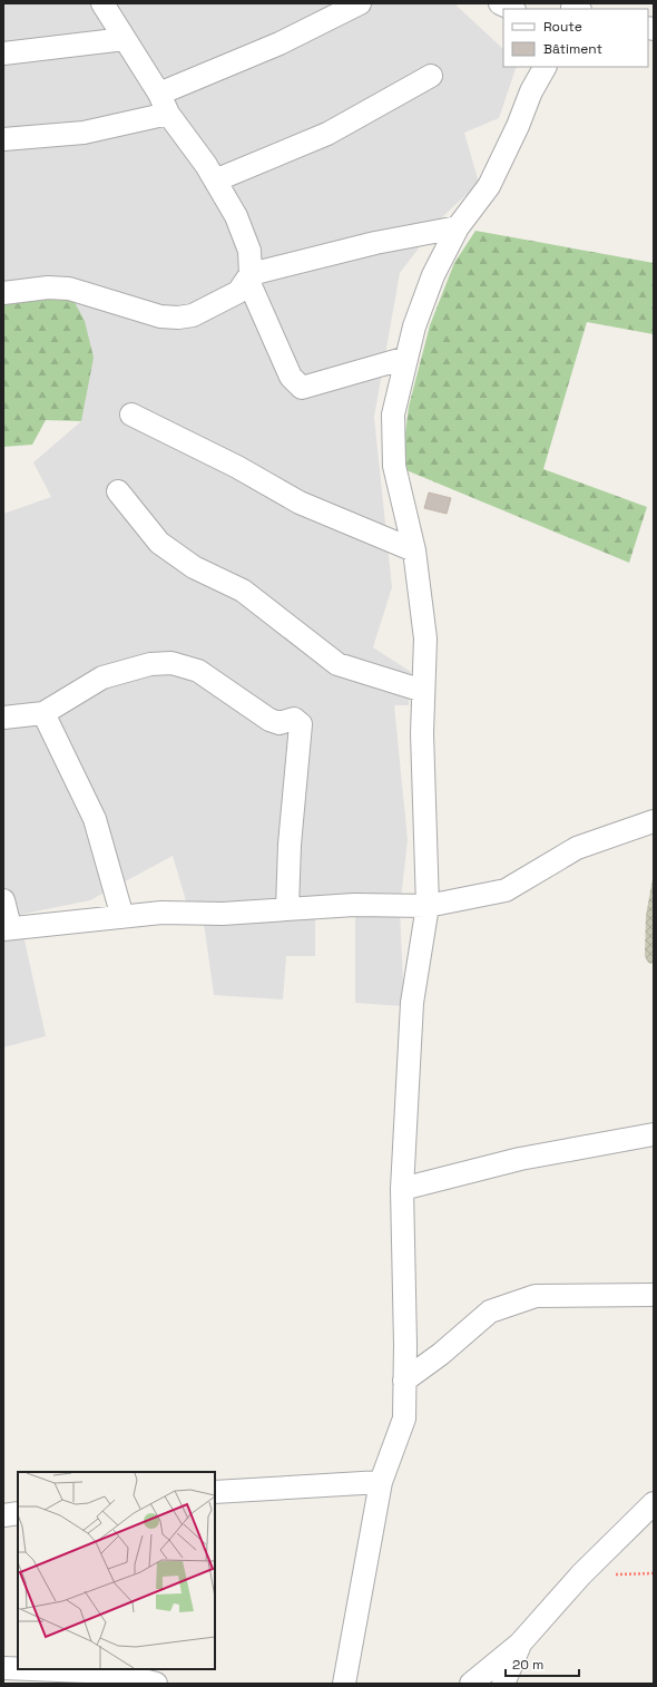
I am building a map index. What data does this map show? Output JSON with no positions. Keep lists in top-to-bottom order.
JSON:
{
  "legend": ["Route", "Bâtiment"],
  "scale_bar": "20 m"
}
